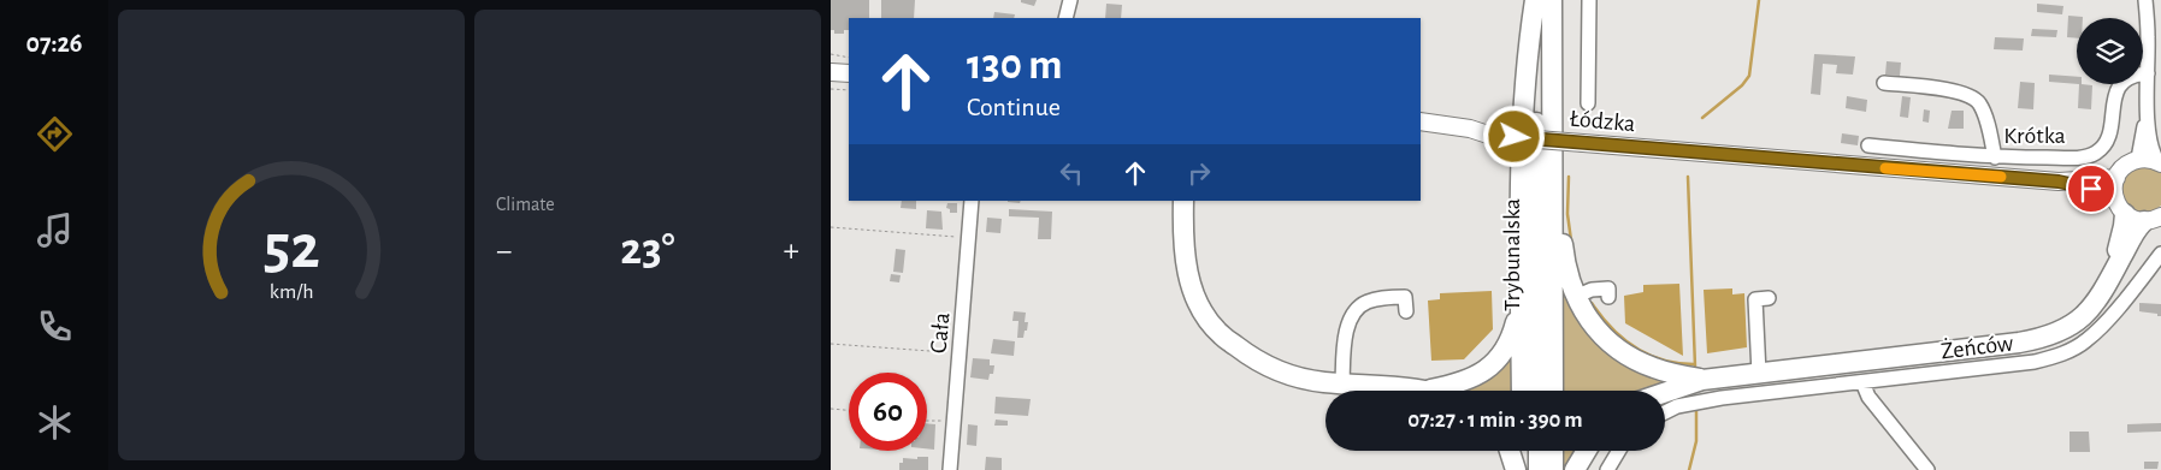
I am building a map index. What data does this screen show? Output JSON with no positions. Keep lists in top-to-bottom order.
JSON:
{
  "streets": {
    "highway": ["Trybunalska"],
    "main road": ["Łódzka"],
    "street": ["Krótka", "Cała", "Żeńców"]
  },
  "page": {
    "tabs": "07:26",
    "tile": "Climate",
    "turn": ["130 m", "Continue"],
    "heat": ["−", "23°", "+"],
    "limit": "60",
    "trip": "07:27 · 1 min · 390 m",
    "gauge": ["52", "km/h"]
  }
}
